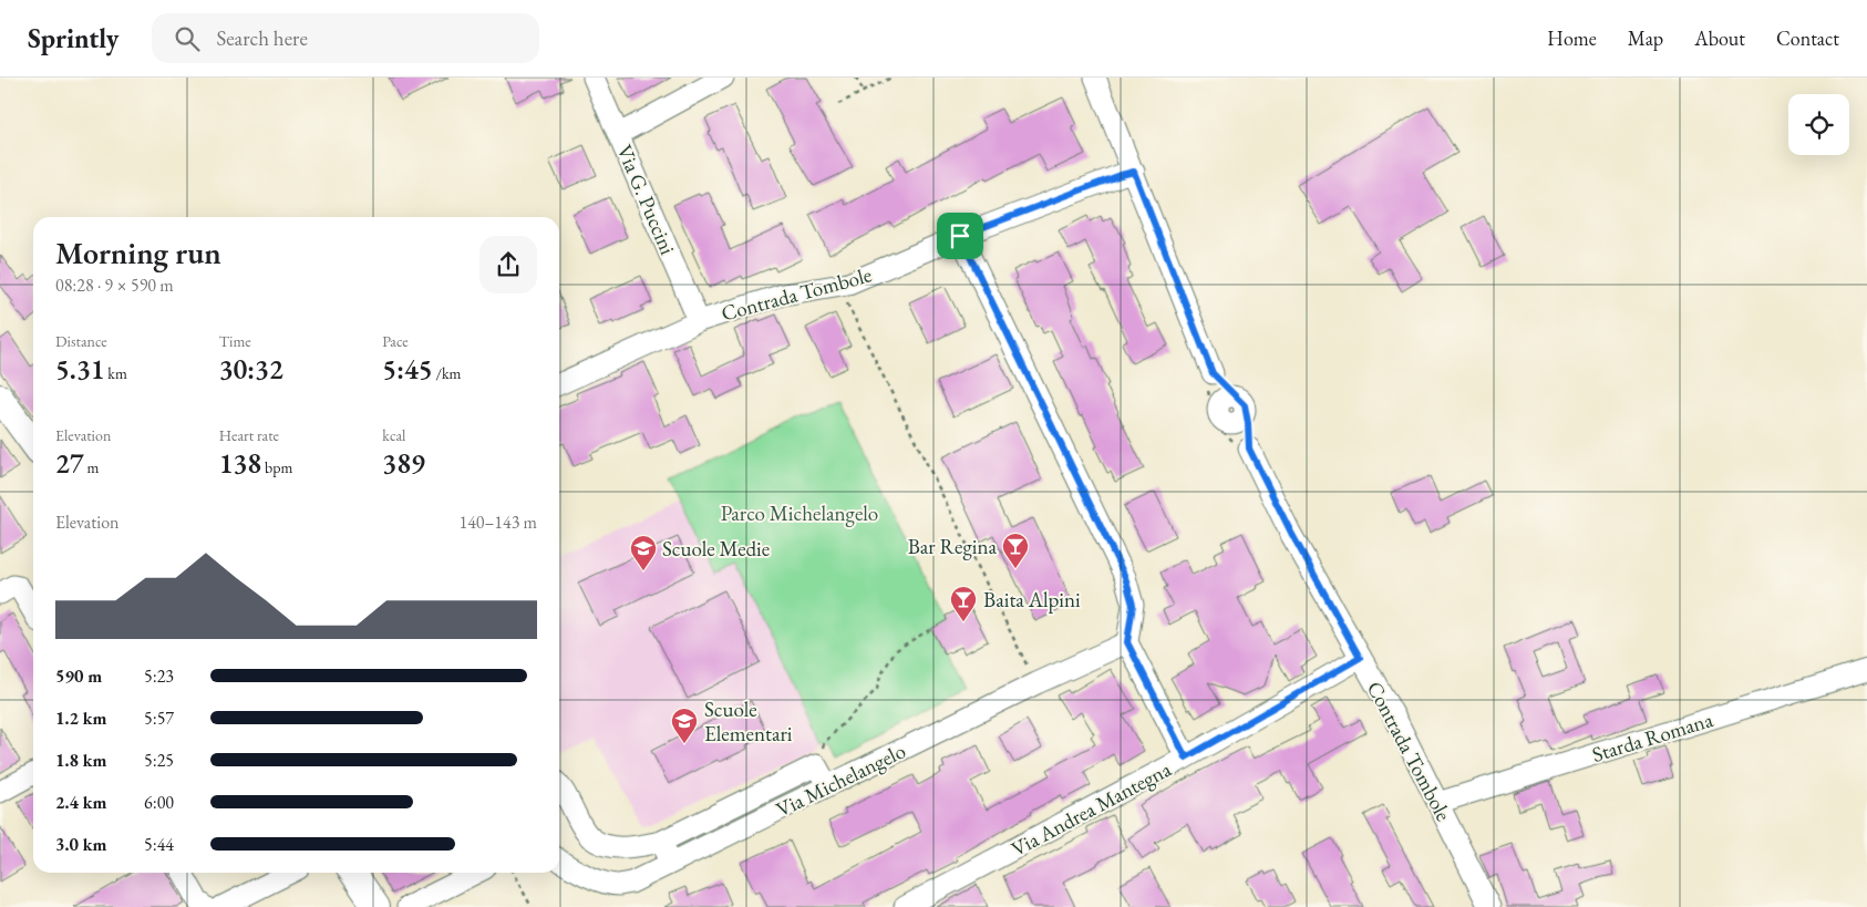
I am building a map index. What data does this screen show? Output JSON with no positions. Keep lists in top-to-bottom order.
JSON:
{
  "streets": {
    "street": [
      "Via G. Puccini",
      "Contrada Tombole",
      "Starda Romana",
      "Via Michelangelo",
      "Via Andrea Mantegna"
    ]
  },
  "crossings": [
    ["Via G. Puccini", "Contrada Tombole"],
    ["Contrada Tombole", "Starda Romana"],
    ["Contrada Tombole", "Via Andrea Mantegna"]
  ],
  "parks": ["Parco Michelangelo"],
  "places": {
    "bar": ["Bar Regina", "Baita Alpini"],
    "school or university": ["Scuole Medie", "Scuole Elementari"]
  },
  "page": {
    "header": "Sprintly",
    "search": "Search here",
    "nav": [
      "Home",
      "Map",
      "About",
      "Contact"
    ],
    "heading": ["Morning run", "08:28 · 9 × 590 m"],
    "stats": [
      ["Distance", "5.31 km"],
      ["Time", "30:32"],
      ["Pace", "5:45 /km"],
      ["Elevation", "27 m"],
      ["Heart rate", "138 bpm"],
      ["kcal", "389"]
    ],
    "chart": ["Elevation", "140–143 m"],
    "list": [
      {
        "name": "590 m",
        "note": "5:23"
      },
      {
        "name": "1.2 km",
        "note": "5:57"
      },
      {
        "name": "1.8 km",
        "note": "5:25"
      },
      {
        "name": "2.4 km",
        "note": "6:00"
      },
      {
        "name": "3.0 km",
        "note": "5:44"
      }
    ]
  }
}
